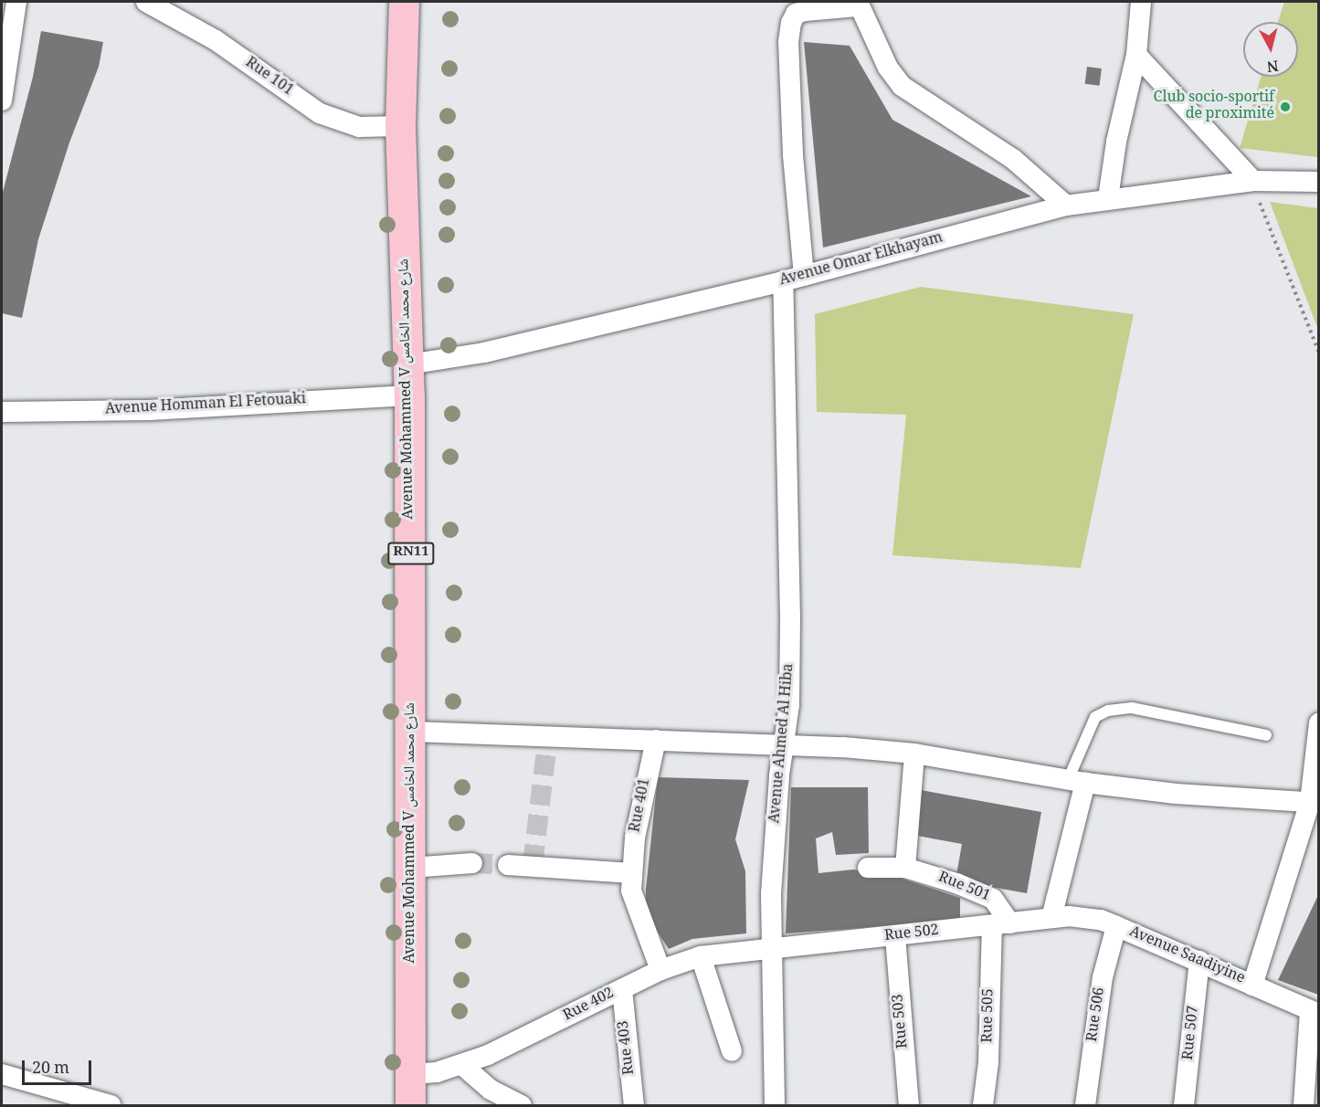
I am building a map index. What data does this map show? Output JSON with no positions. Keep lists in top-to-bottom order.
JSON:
{
  "streets": {
    "main road": ["Avenue Mohammed V شارع محمد الخامس", "RN11"],
    "street": [
      "Rue 101",
      "Avenue Omar Elkhayam",
      "Avenue Homman El Fetouaki",
      "Avenue Ahmed Al Hiba",
      "Rue 401",
      "Rue 501",
      "Rue 502",
      "Avenue Saadiyine",
      "Rue 402",
      "Rue 506",
      "Rue 505",
      "Rue 503",
      "Rue 507",
      "Rue 403"
    ]
  },
  "crossings": [
    ["Rue 101", "Avenue Mohammed V شارع محمد الخامس"],
    ["Avenue Omar Elkhayam", "Avenue Mohammed V شارع محمد الخامس"],
    ["Avenue Omar Elkhayam", "Avenue Ahmed Al Hiba"],
    ["Avenue Mohammed V شارع محمد الخامس", "Avenue Homman El Fetouaki"],
    ["Avenue Mohammed V شارع محمد الخامس", "Rue 402"],
    ["Avenue Ahmed Al Hiba", "Rue 502"],
    ["Avenue Ahmed Al Hiba", "Rue 402"],
    ["Rue 401", "Rue 402"],
    ["Rue 501", "Rue 502"],
    ["Rue 501", "Rue 505"],
    ["Rue 502", "Avenue Saadiyine"],
    ["Rue 502", "Rue 402"],
    ["Rue 502", "Rue 505"],
    ["Rue 502", "Rue 503"],
    ["Avenue Saadiyine", "Rue 506"],
    ["Avenue Saadiyine", "Rue 507"],
    ["Rue 402", "Rue 403"]
  ],
  "places": ["Club socio-sportif de proximité"],
  "scale_bar": "20 m",
  "north": "bottom"
}
